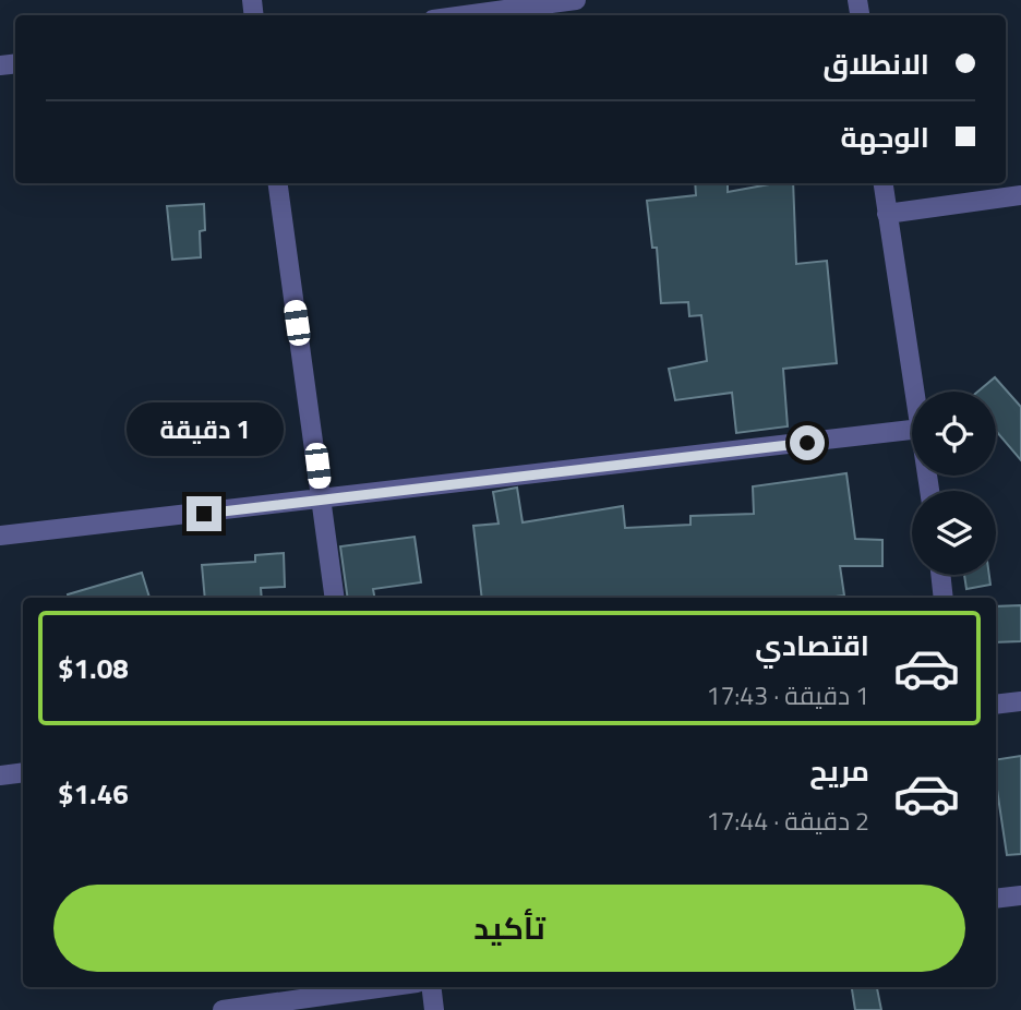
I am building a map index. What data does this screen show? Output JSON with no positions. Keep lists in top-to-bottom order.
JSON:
{
  "page": {
    "banner": ["الانطلاق", "الوجهة"],
    "bubble": "1 دقيقة",
    "list": [
      {
        "name": "اقتصادي",
        "note": "1 دقيقة · 17:43",
        "value": "$1.08"
      },
      {
        "name": "مريح",
        "note": "2 دقيقة · 17:44",
        "value": "$1.46"
      }
    ],
    "buttons": "تأكيد"
  }
}
